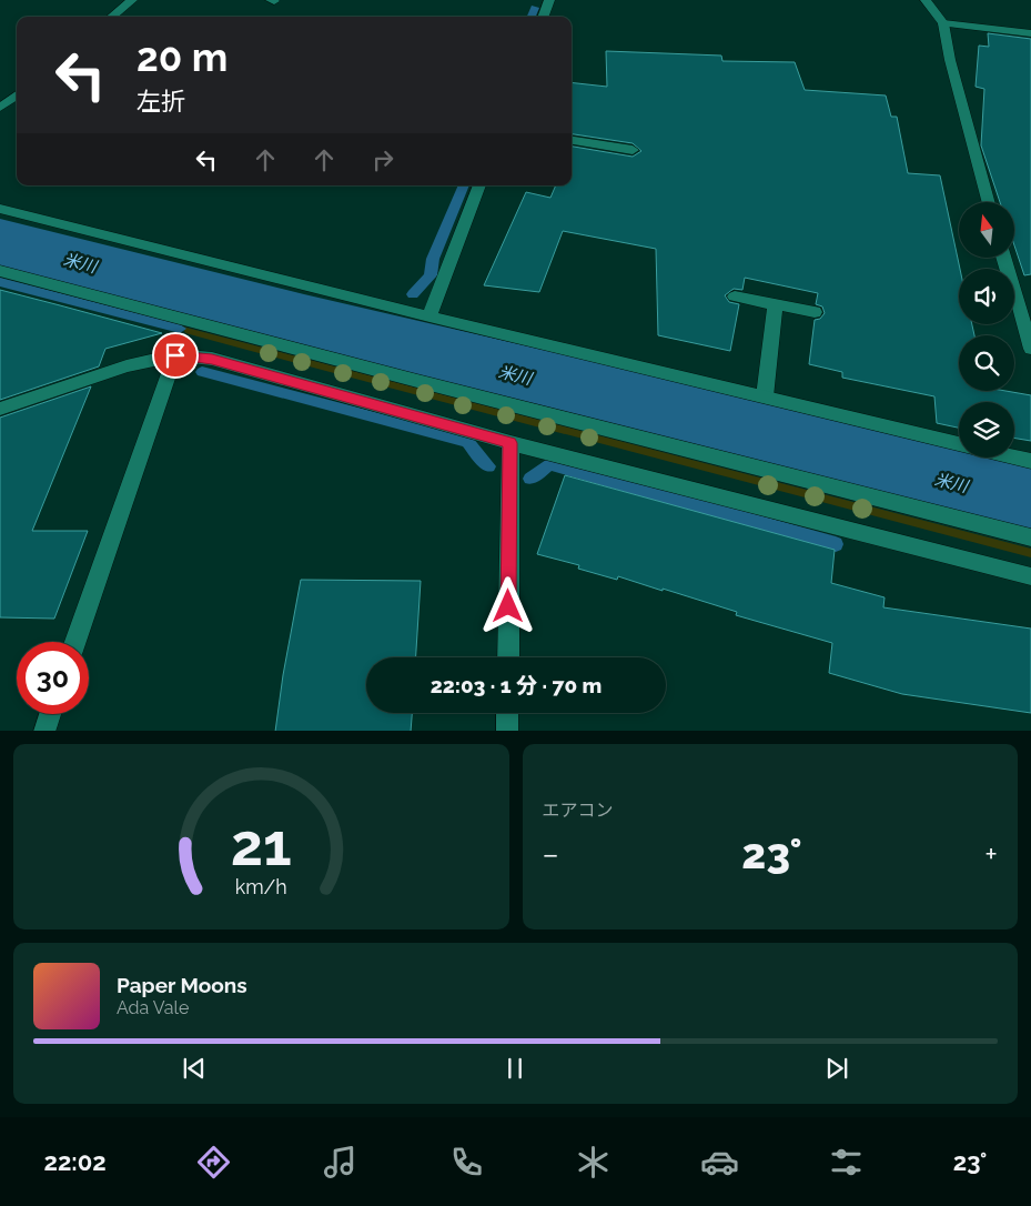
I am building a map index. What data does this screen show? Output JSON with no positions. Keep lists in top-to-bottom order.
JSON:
{
  "water": ["米川"],
  "north": "top",
  "page": {
    "turn": ["20 m", "左折"],
    "limit": "30",
    "trip": "22:03 · 1 分 · 70 m",
    "tile": "エアコン",
    "heat": ["−", "23°", "+"],
    "song": ["Paper Moons", "Ada Vale"],
    "tabs": ["22:02", "23°"],
    "gauge": ["21", "km/h"]
  }
}
